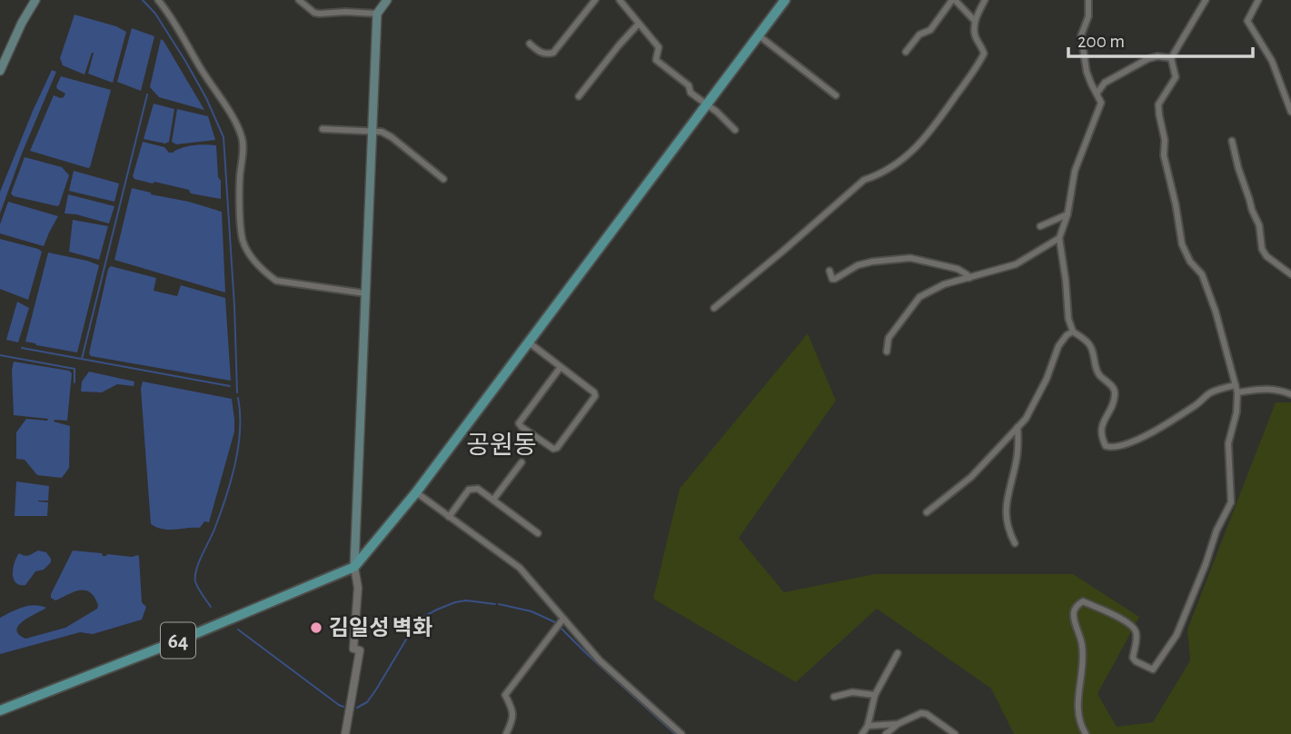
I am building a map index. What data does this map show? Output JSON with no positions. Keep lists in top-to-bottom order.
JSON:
{
  "streets": {
    "main road": ["64"]
  },
  "districts": ["공원동"],
  "places": ["김일성 벽화"],
  "scale_bar": "200 m"
}
